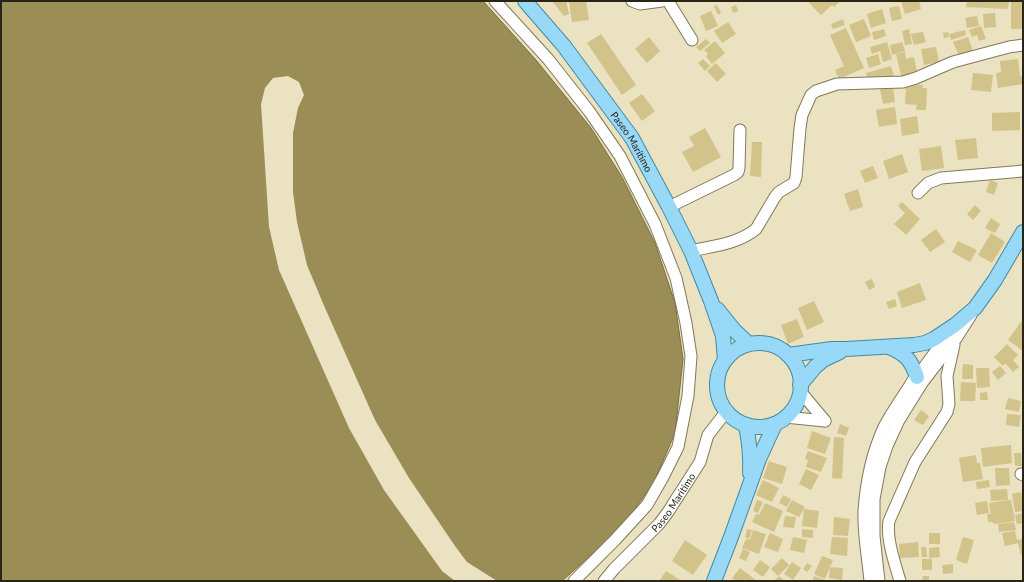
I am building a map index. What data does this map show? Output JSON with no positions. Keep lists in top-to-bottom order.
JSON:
{
  "streets": {
    "main road": ["Paseo Marítimo"]
  }
}
